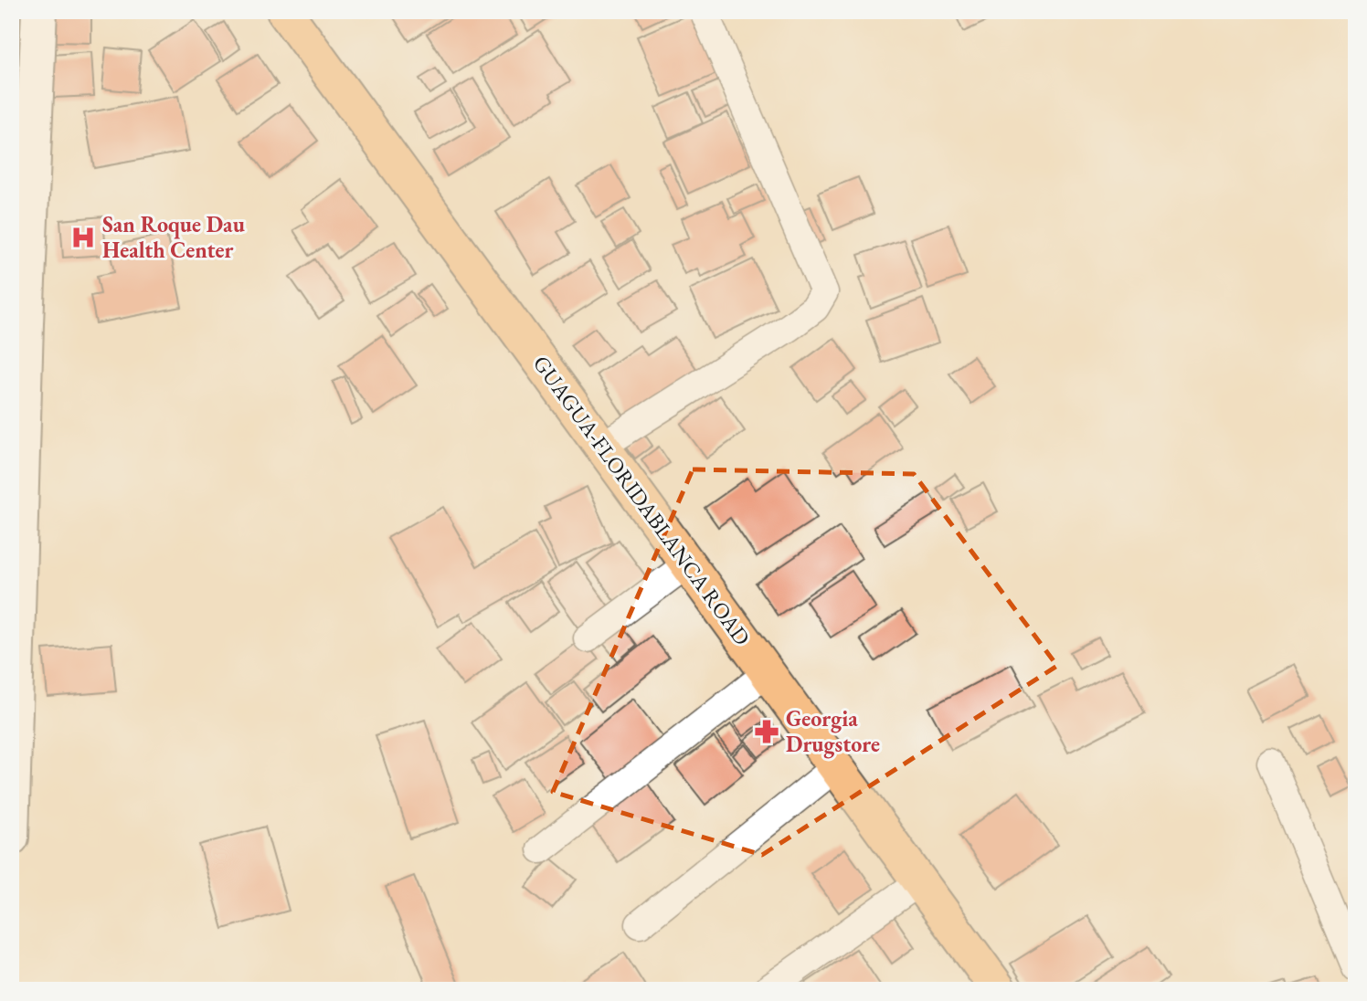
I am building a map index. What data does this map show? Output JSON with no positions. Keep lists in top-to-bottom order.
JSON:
{
  "streets": {
    "main road": ["GUAGUA-FLORIDABLANCA ROAD"]
  },
  "places": {
    "hospital": ["San Roque Dau Health Center"],
    "pharmacy": ["Georgia Drugstore"]
  }
}
